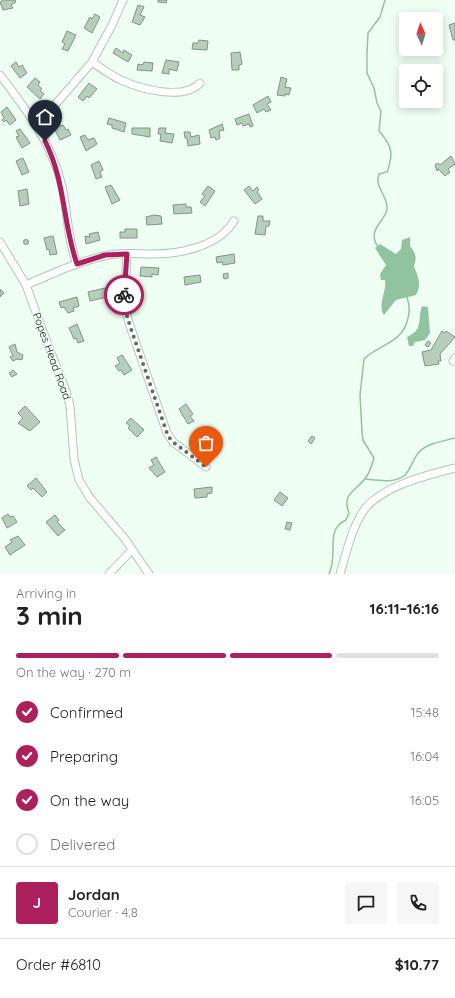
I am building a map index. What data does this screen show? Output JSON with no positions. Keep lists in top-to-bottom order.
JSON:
{
  "streets": {
    "street": ["Popes Head Road"]
  },
  "north": "top",
  "page": {
    "heading": ["3 min", "Arriving in", "16:11–16:16"],
    "panel": [
      "Jordan",
      "Courier · 4.8",
      "Order #6810",
      "$10.77"
    ],
    "bar": "On the way · 270 m",
    "list": [
      ["Confirmed", "15:48"],
      ["Preparing", "16:04"],
      ["On the way", "16:05"],
      "Delivered"
    ],
    "round": "J"
  }
}
